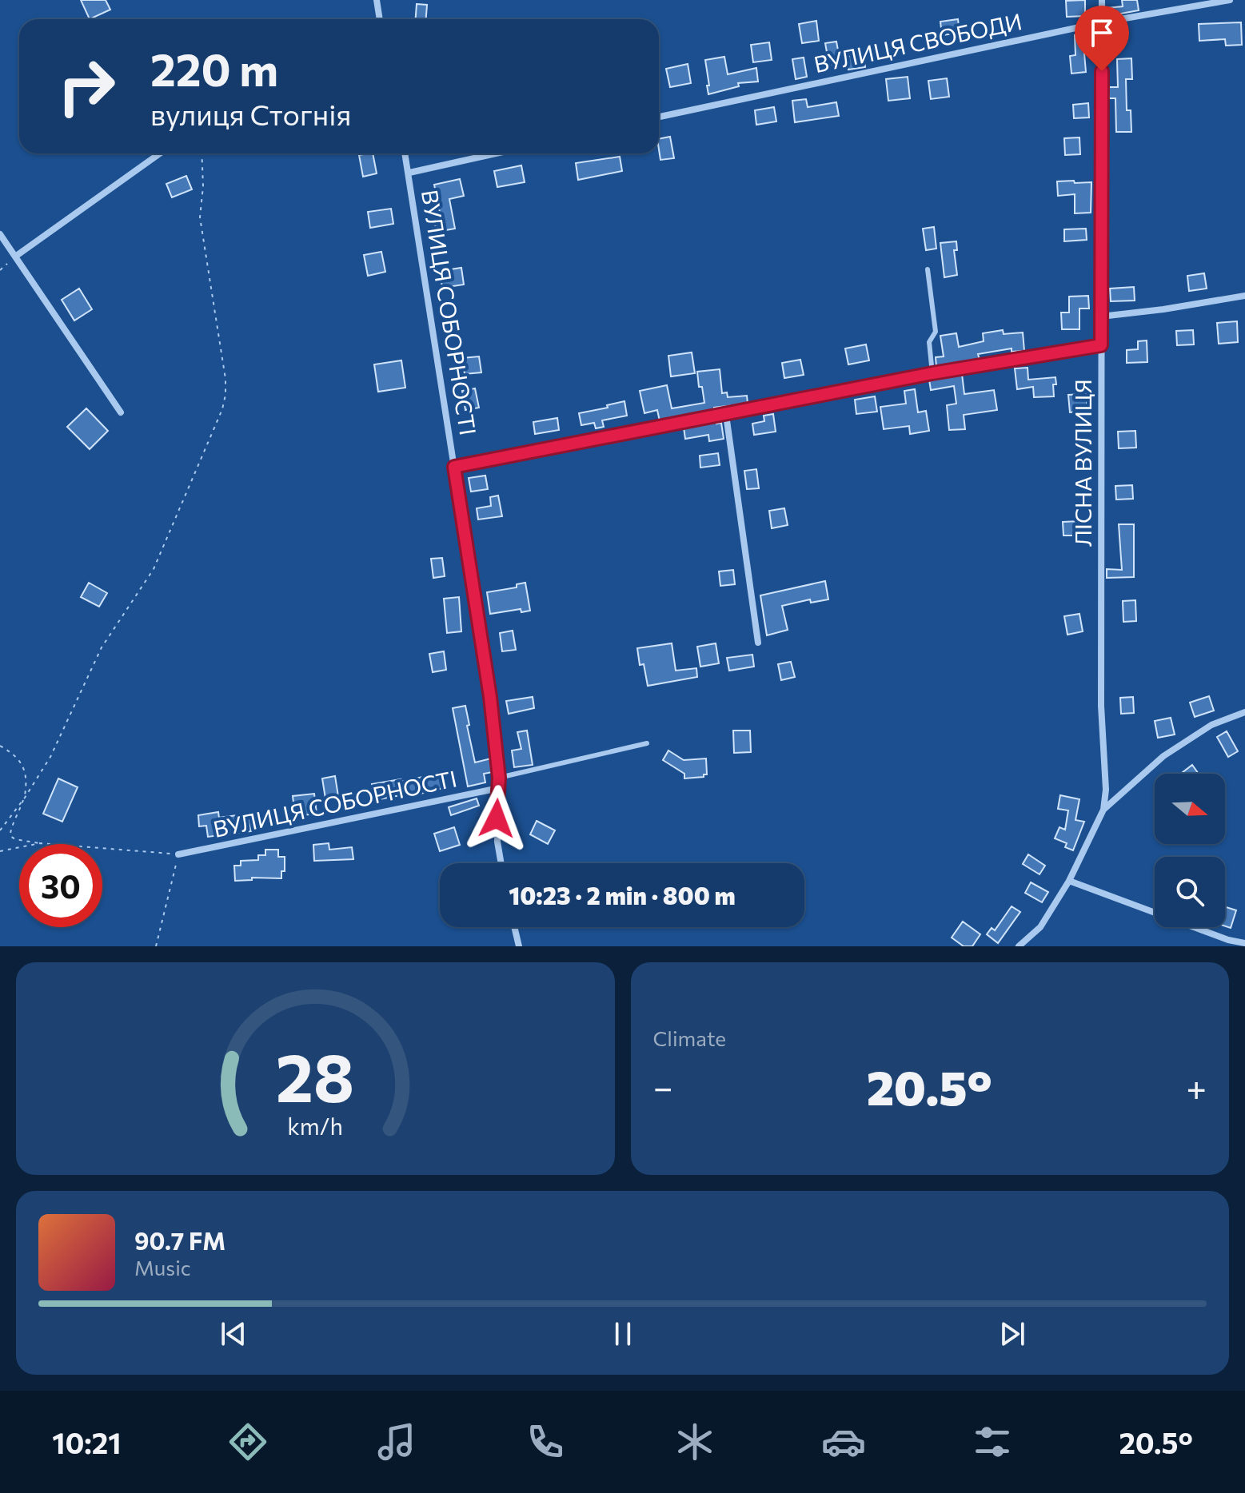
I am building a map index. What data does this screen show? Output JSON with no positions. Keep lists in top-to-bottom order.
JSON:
{
  "streets": {
    "street": ["ВУЛИЦЯ СВОБОДИ", "ВУЛИЦЯ СОБОРНОСТІ", "ЛІСНА ВУЛИЦЯ"]
  },
  "crossings": [
    ["ВУЛИЦЯ СВОБОДИ", "ЛІСНА ВУЛИЦЯ"]
  ],
  "north": "right",
  "page": {
    "turn": ["220 m", "вулиця Стогнія"],
    "limit": "30",
    "trip": "10:23 · 2 min · 800 m",
    "tile": "Climate",
    "heat": ["−", "20.5°", "+"],
    "song": ["90.7 FM", "Music"],
    "tabs": ["10:21", "20.5°"],
    "gauge": ["28", "km/h"]
  }
}
